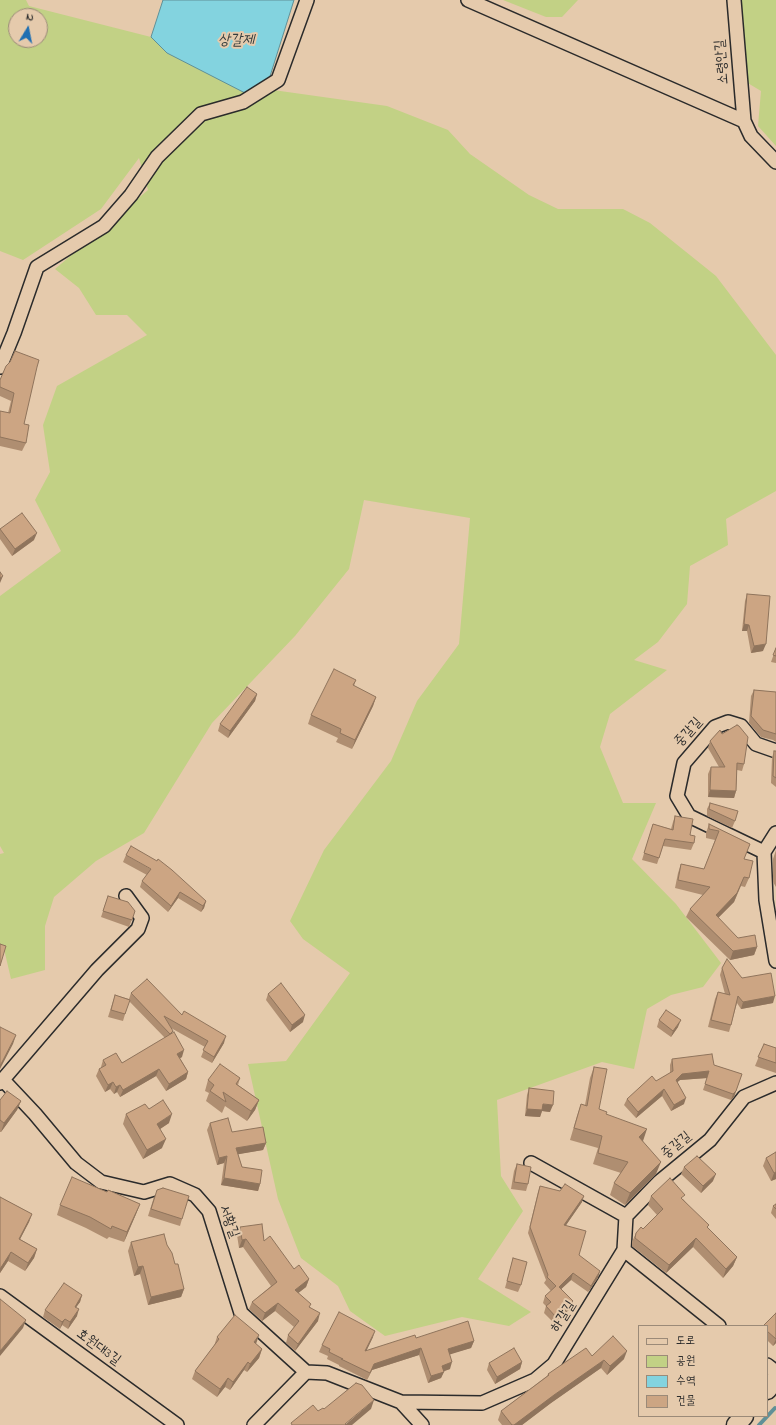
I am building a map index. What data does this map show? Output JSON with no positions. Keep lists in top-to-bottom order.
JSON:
{
  "streets": {
    "street": [
      "소령안길",
      "중갈길",
      "서황길",
      "하갈길",
      "호원대3길"
    ]
  },
  "water": ["상갈제"],
  "legend": [
    "도로",
    "공원",
    "수역",
    "건물"
  ],
  "north": "top"
}
